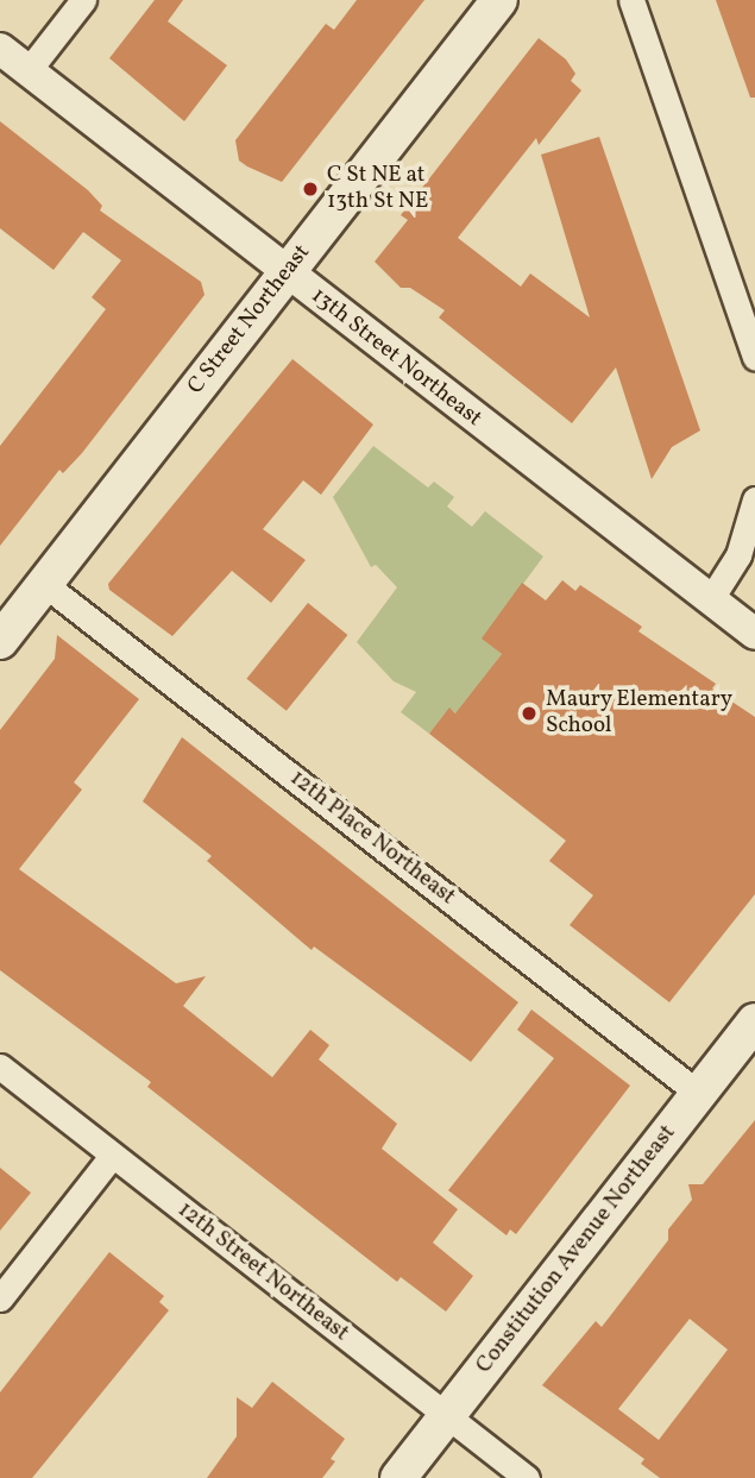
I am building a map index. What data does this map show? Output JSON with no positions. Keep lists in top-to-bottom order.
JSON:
{
  "streets": {
    "main road": ["C Street Northeast", "Constitution Avenue Northeast"],
    "street": ["13th Street Northeast", "12th Place Northeast", "12th Street Northeast"]
  },
  "crossings": [
    ["C Street Northeast", "13th Street Northeast"],
    ["C Street Northeast", "12th Place Northeast"],
    ["12th Place Northeast", "Constitution Avenue Northeast"],
    ["Constitution Avenue Northeast", "12th Street Northeast"]
  ],
  "places": ["C St NE at 13th St NE", "Maury Elementary School"]
}
